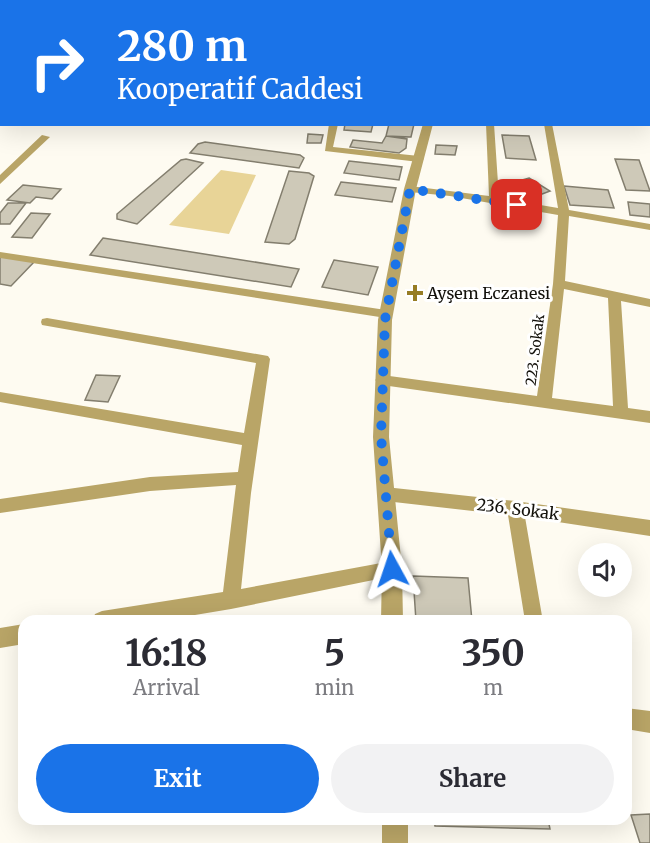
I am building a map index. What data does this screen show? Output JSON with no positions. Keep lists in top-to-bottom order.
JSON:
{
  "streets": {
    "street": ["223. Sokak", "236. Sokak"]
  },
  "places": {
    "health": ["Ayşem Eczanesi"]
  },
  "page": {
    "turn": ["280 m", "Kooperatif Caddesi"],
    "eta": [
      "16:18",
      "Arrival",
      "5",
      "min",
      "350",
      "m"
    ],
    "buttons": ["Exit", "Share"]
  }
}
